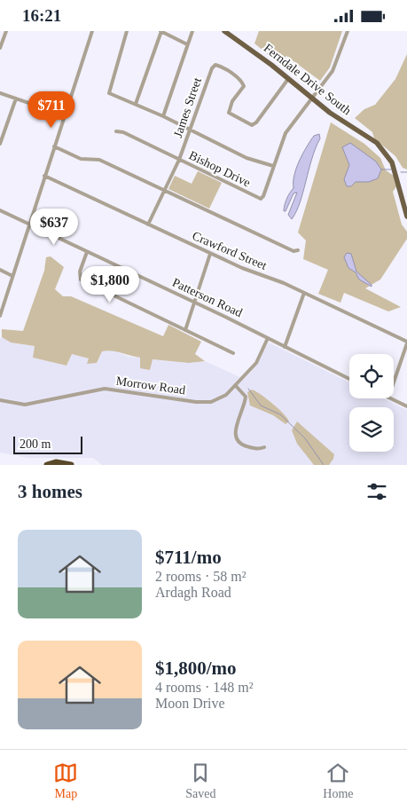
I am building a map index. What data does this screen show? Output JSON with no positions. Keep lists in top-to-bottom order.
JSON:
{
  "streets": {
    "main road": ["Ferndale Drive South"],
    "street": [
      "James Street",
      "Bishop Drive",
      "Crawford Street",
      "Patterson Road",
      "Morrow Road"
    ]
  },
  "crossings": [
    ["Ferndale Drive South", "James Street"],
    ["Ferndale Drive South", "Bishop Drive"],
    ["James Street", "Bishop Drive"],
    ["James Street", "Crawford Street"],
    ["Patterson Road", "Morrow Road"]
  ],
  "scale_bar": "200 m",
  "page": {
    "status": "16:21",
    "price": ["$711", "$637", "$1,800"],
    "scale": "200 m",
    "heading": "3 homes",
    "list": [
      {
        "name": "$711/mo",
        "note": "2 rooms · 58 m² · Ardagh Road"
      },
      {
        "name": "$1,800/mo",
        "note": "4 rooms · 148 m² · Moon Drive"
      }
    ],
    "tabs": ["Map", "Saved", "Home"]
  }
}
